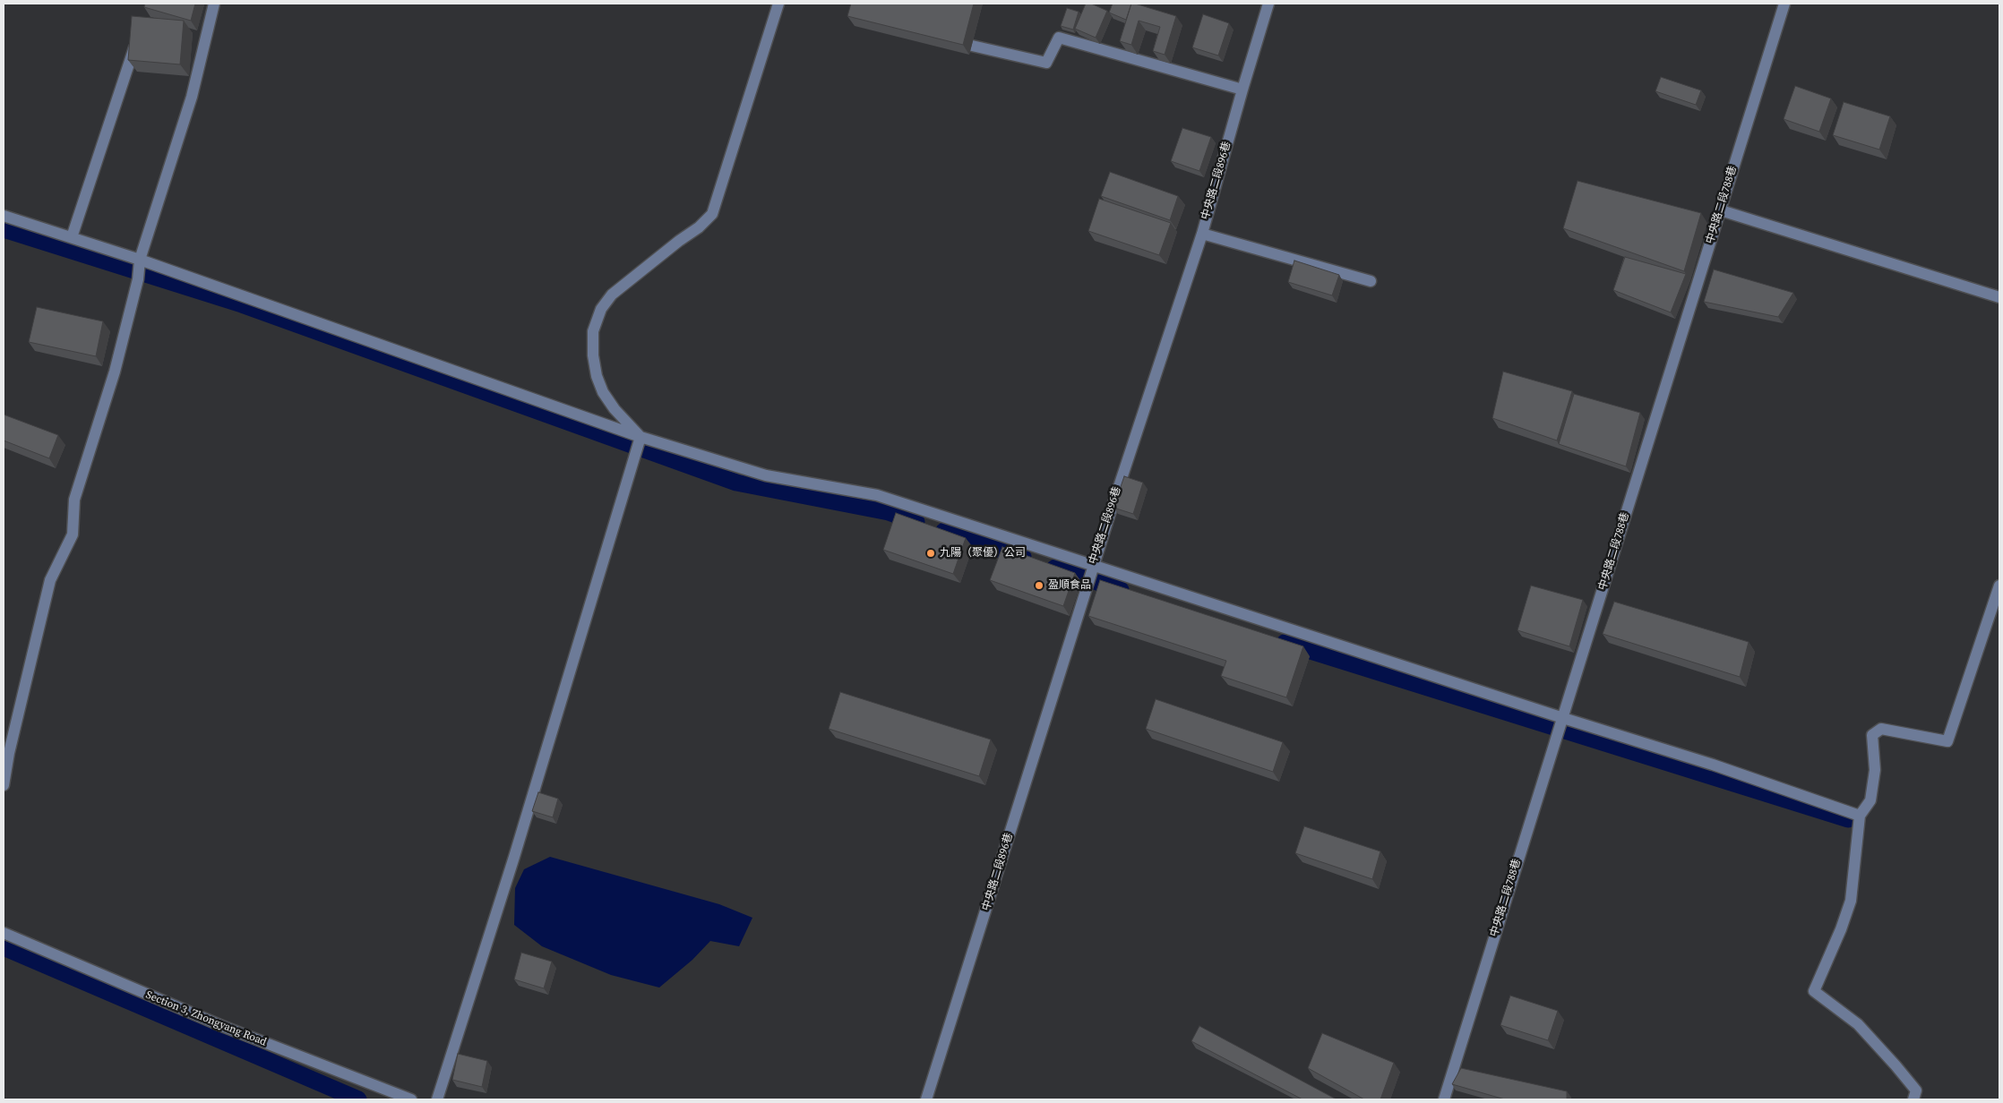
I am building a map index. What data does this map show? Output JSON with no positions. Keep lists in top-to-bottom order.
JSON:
{
  "streets": {
    "street": ["中央路二段896巷", "中央路二段788巷", "Section 3, Zhongyang Road"]
  },
  "places": ["九陽（聚優）公司", "盈順食品"]
}
